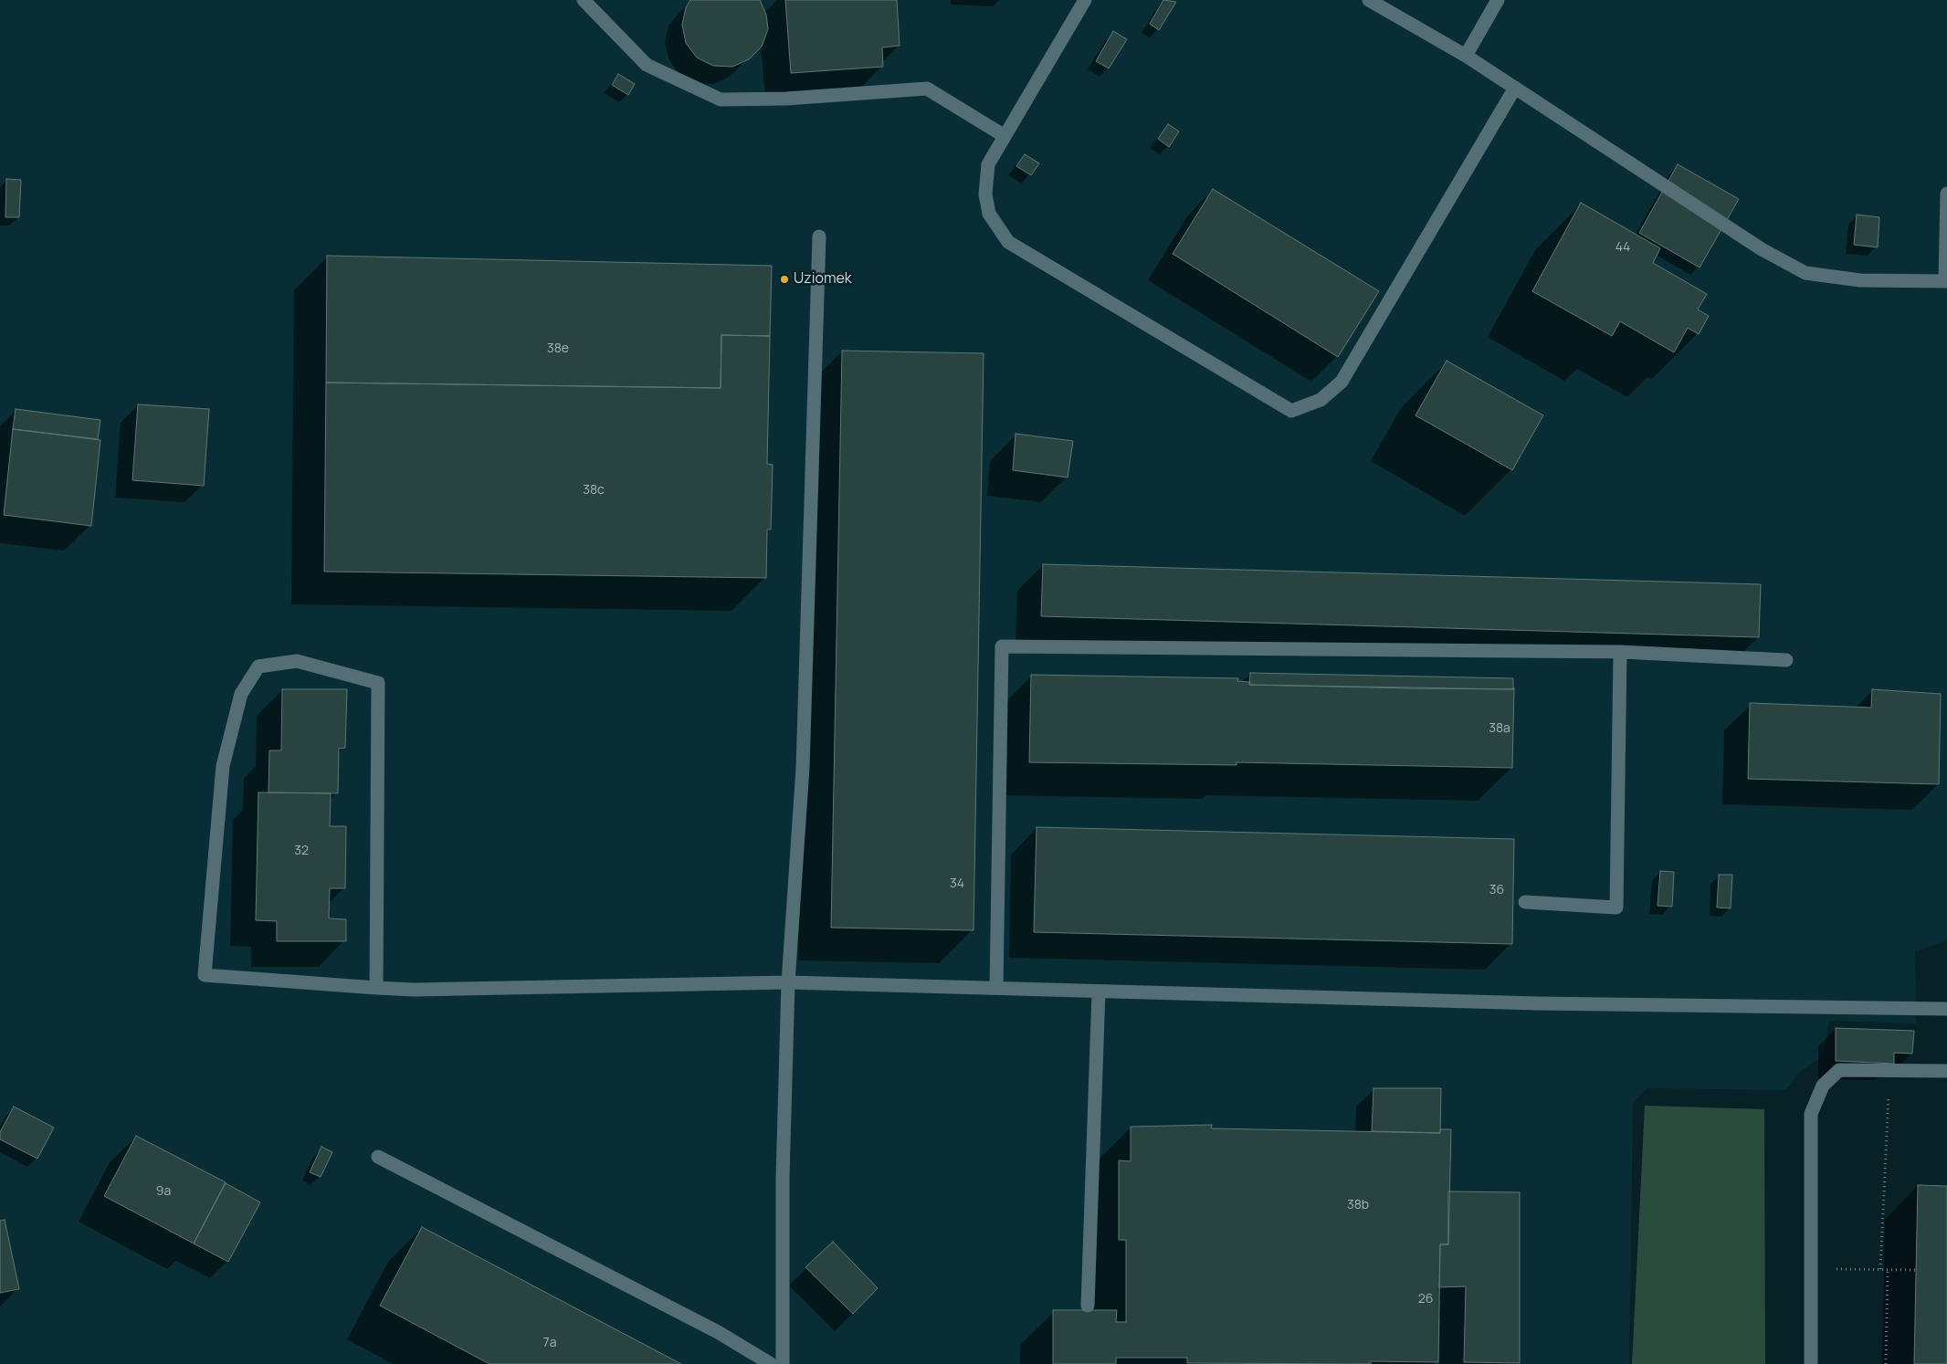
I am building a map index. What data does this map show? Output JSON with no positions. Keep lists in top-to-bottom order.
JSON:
{
  "places": ["Uziomek"],
  "house_numbers": [
    "44",
    "38e",
    "38c",
    "38a",
    "32",
    "34",
    "36",
    "9a",
    "38b",
    "26",
    "7a"
  ]
}
